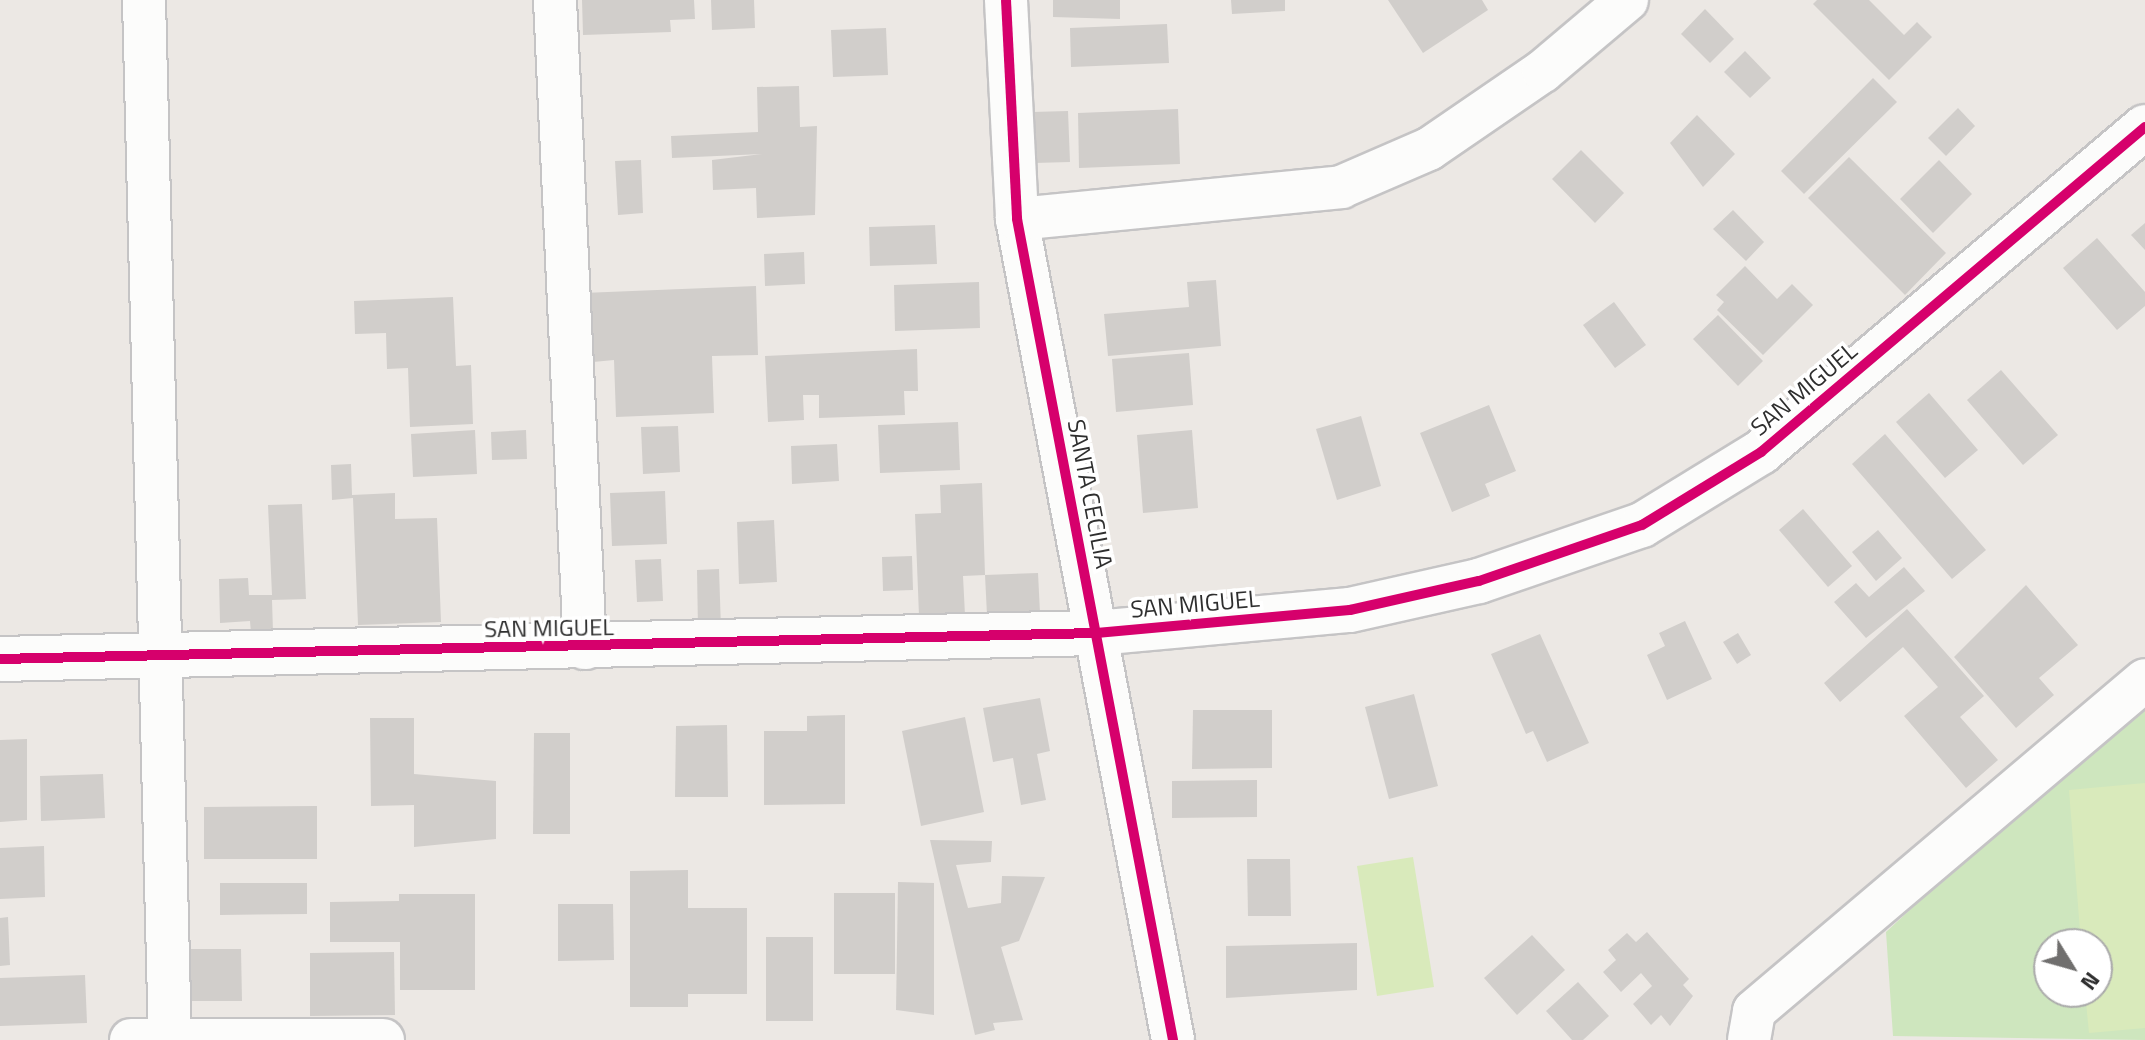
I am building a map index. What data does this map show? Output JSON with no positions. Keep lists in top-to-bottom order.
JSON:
{
  "streets": {
    "street": ["SAN MIGUEL", "SANTA CECILIA"]
  },
  "crossings": [
    ["SAN MIGUEL", "SANTA CECILIA"]
  ],
  "north": "bottom right"
}
